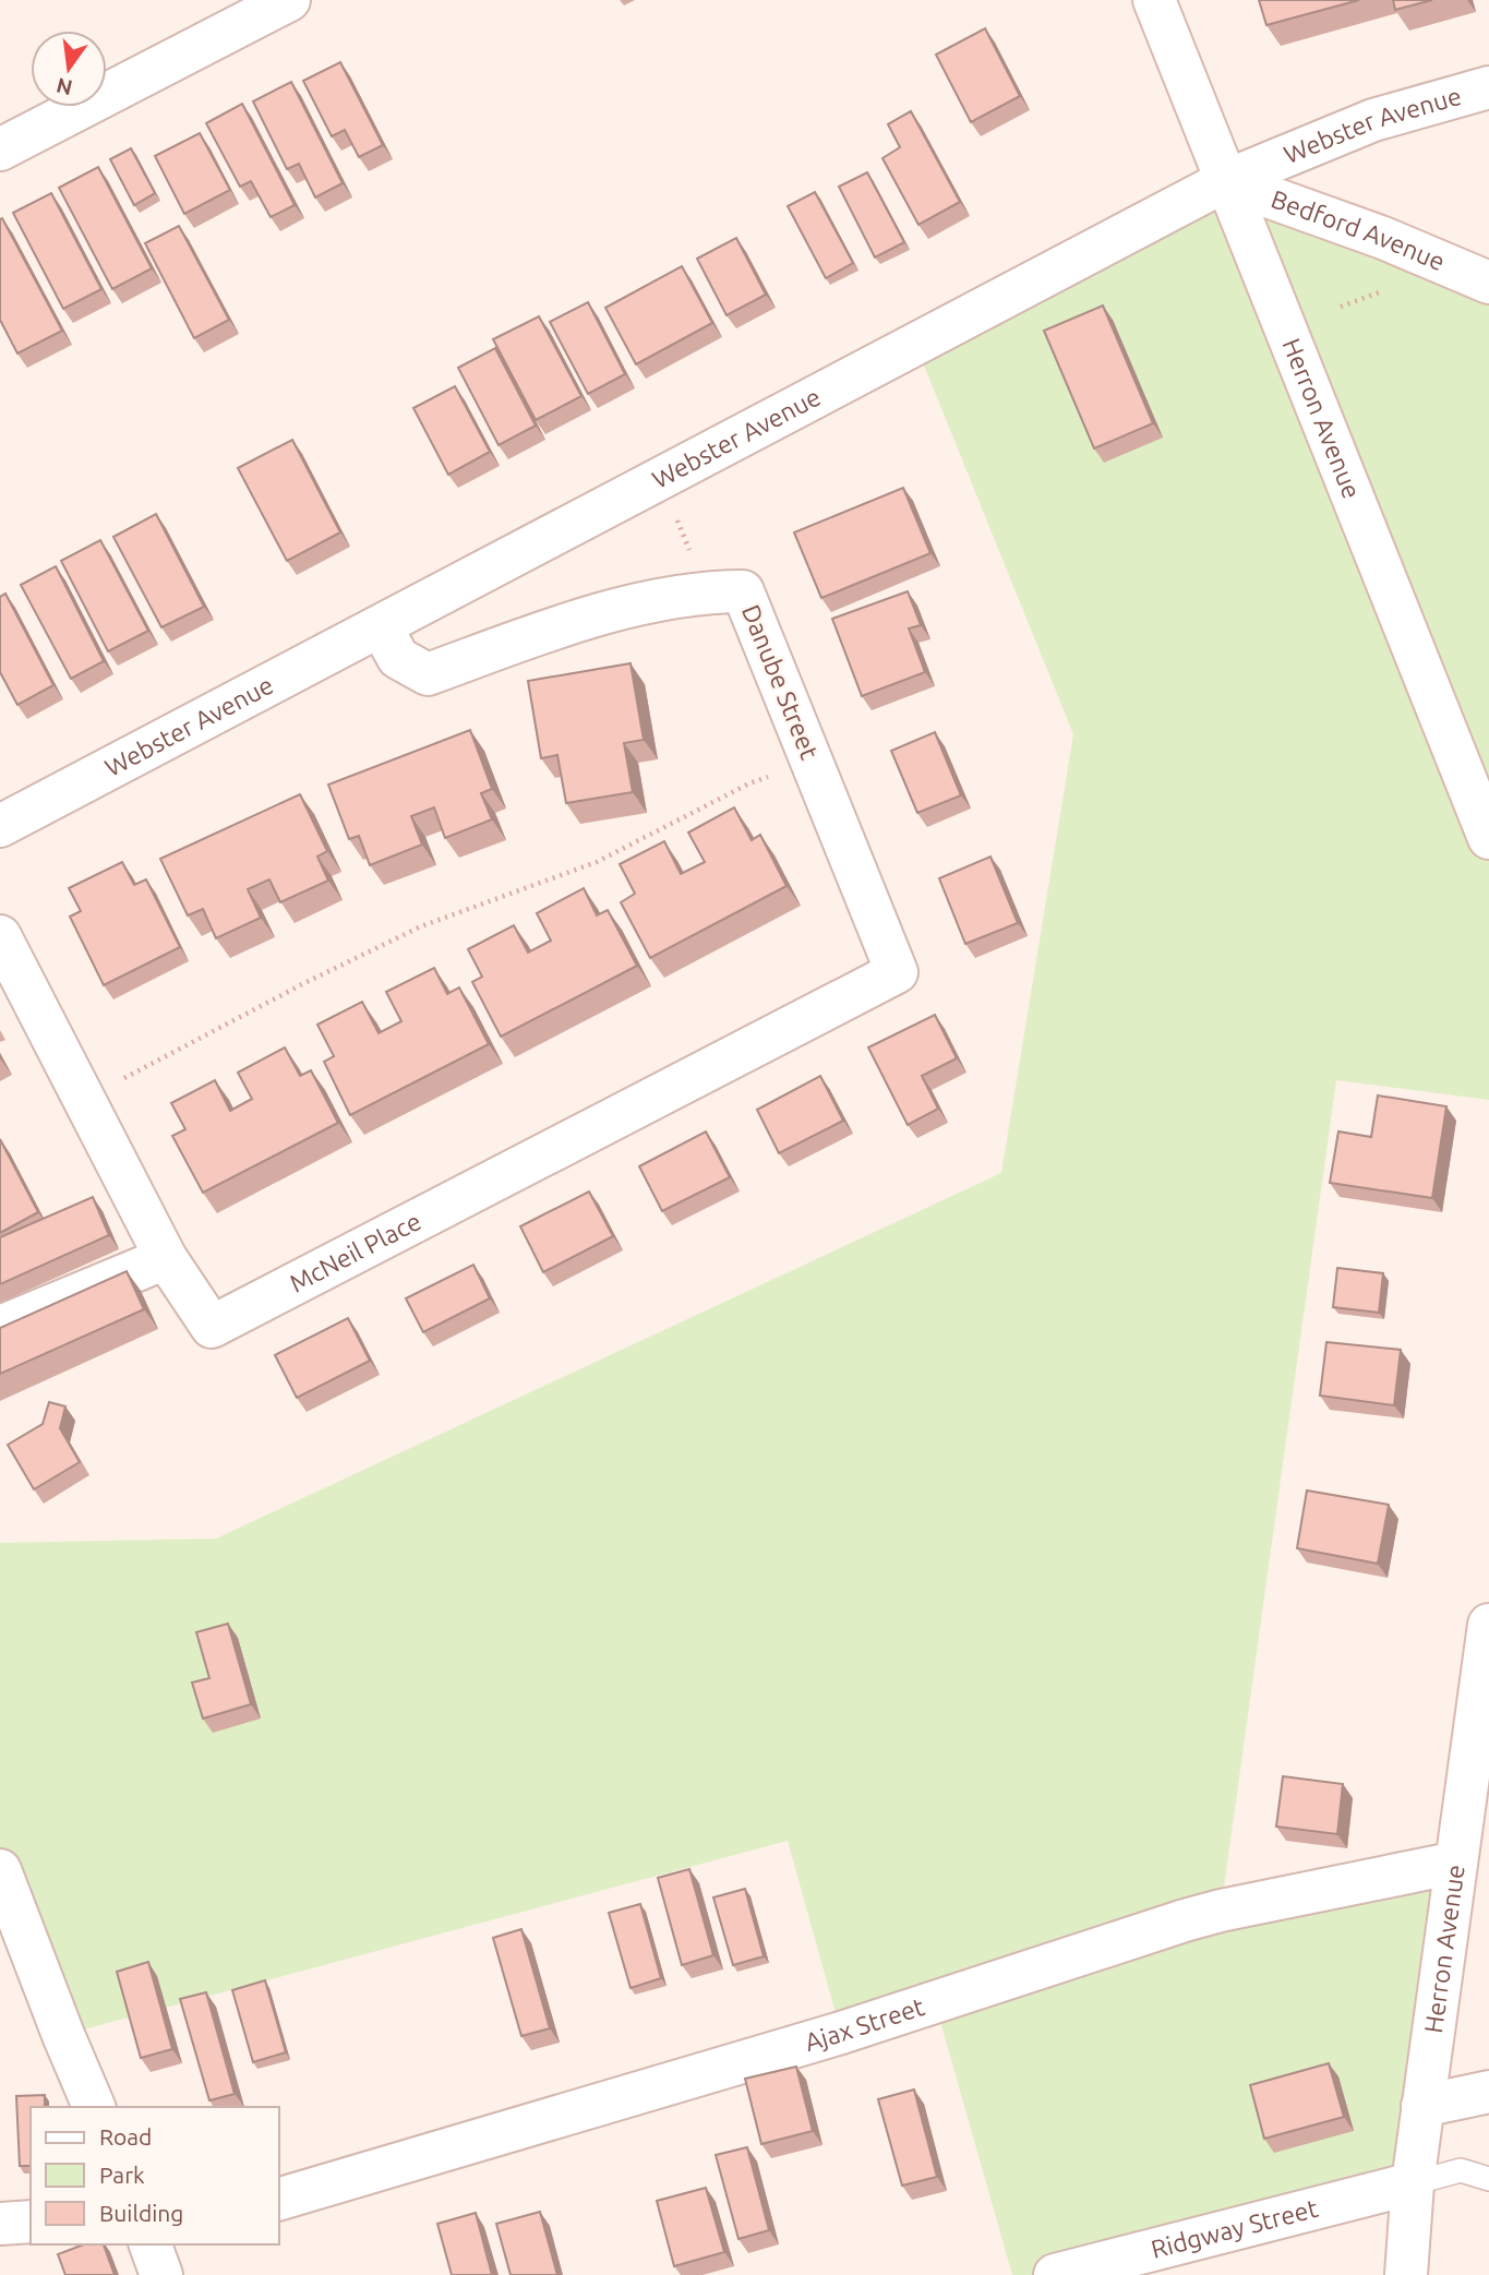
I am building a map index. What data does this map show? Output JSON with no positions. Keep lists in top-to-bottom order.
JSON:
{
  "streets": {
    "street": [
      "Webster Avenue",
      "Bedford Avenue",
      "Herron Avenue",
      "Danube Street",
      "McNeil Place",
      "Ajax Street",
      "Ridgway Street"
    ]
  },
  "crossings": [
    ["Webster Avenue", "Bedford Avenue"],
    ["Webster Avenue", "Herron Avenue"],
    ["Webster Avenue", "Danube Street"],
    ["Bedford Avenue", "Herron Avenue"],
    ["Herron Avenue", "Ajax Street"],
    ["Herron Avenue", "Ridgway Street"],
    ["Danube Street", "McNeil Place"]
  ],
  "legend": ["Road", "Park", "Building"],
  "north": "bottom"
}
